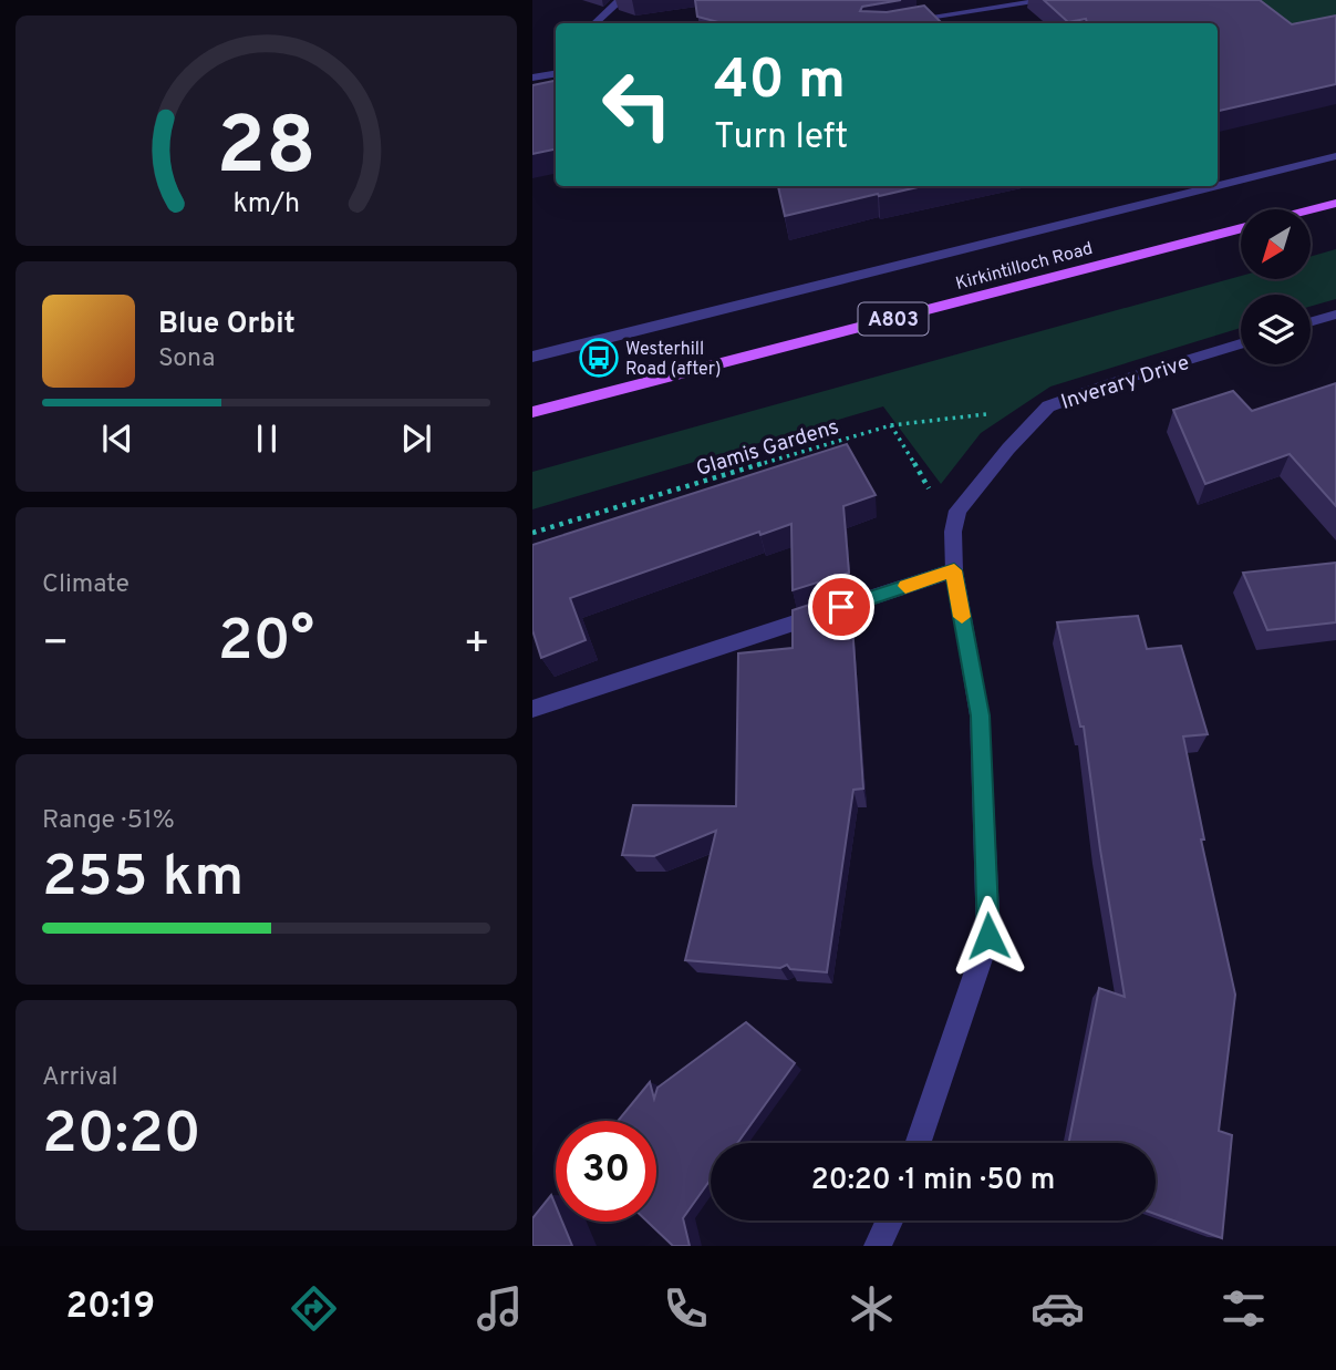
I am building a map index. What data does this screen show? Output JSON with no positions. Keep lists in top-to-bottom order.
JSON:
{
  "streets": {
    "main road": ["Kirkintilloch Road", "A803"],
    "street": ["Inverary Drive"],
    "path": ["Glamis Gardens"]
  },
  "crossings": [
    ["Inverary Drive", "Glamis Gardens"]
  ],
  "places": {
    "bus stop": ["Westerhill Road (after)"]
  },
  "north": "bottom left",
  "page": {
    "turn": ["40 m", "Turn left"],
    "song": ["Blue Orbit", "Sona"],
    "tile": [
      "Climate",
      ["Range · 51%", "255 km"],
      ["Arrival", "20:20"]
    ],
    "heat": ["−", "20°", "+"],
    "limit": "30",
    "trip": "20:20 · 1 min · 50 m",
    "tabs": "20:19",
    "gauge": ["28", "km/h"]
  }
}
